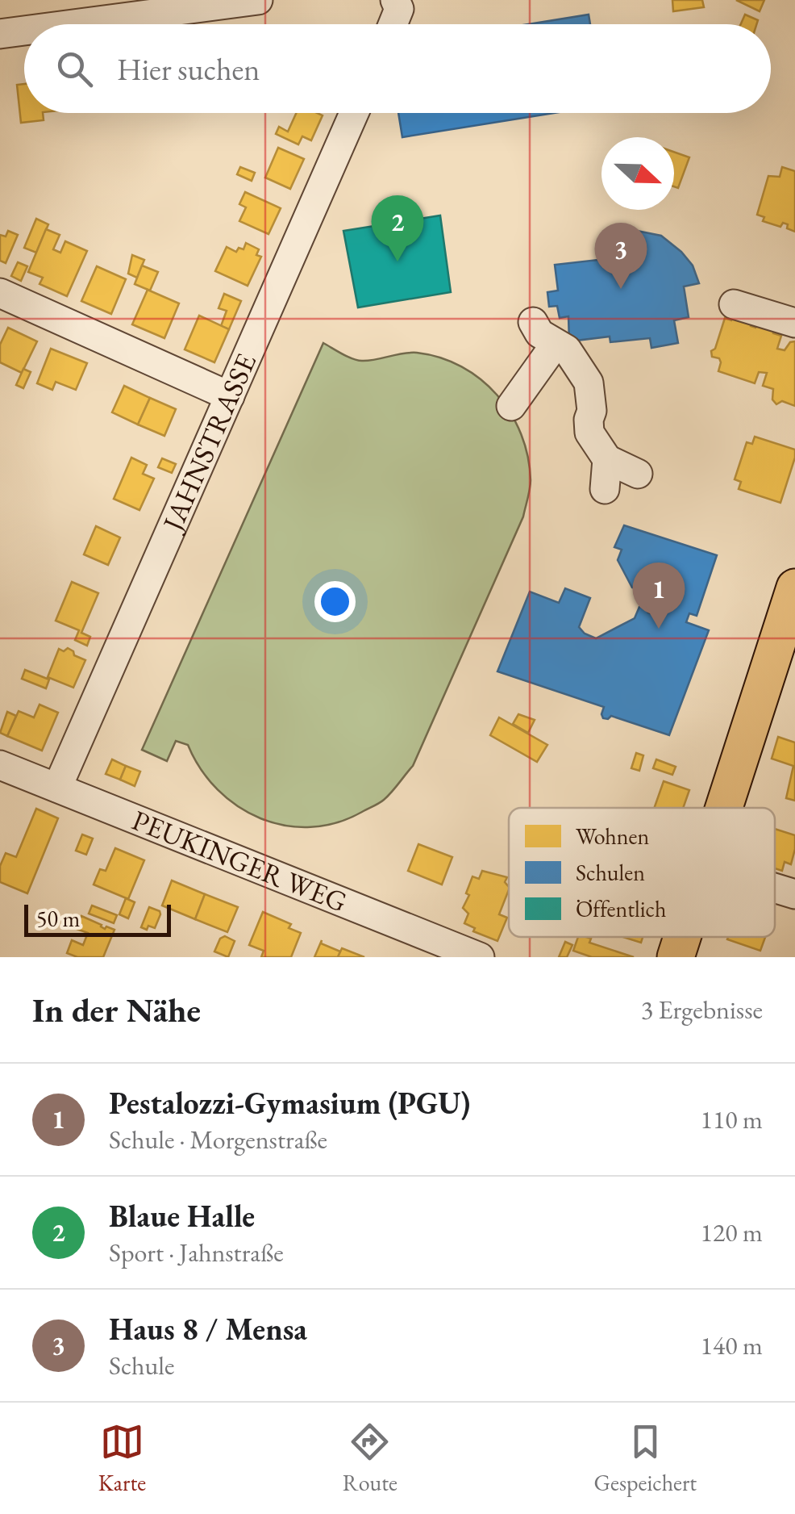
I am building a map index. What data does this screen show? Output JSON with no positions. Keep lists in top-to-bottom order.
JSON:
{
  "streets": {
    "street": ["JAHNSTRASSE", "PEUKINGER WEG"]
  },
  "crossings": [
    ["JAHNSTRASSE", "PEUKINGER WEG"]
  ],
  "legend": ["Wohnen", "Schulen", "Öffentlich"],
  "scale_bar": "50 m",
  "north": "right",
  "page": {
    "search": "Hier suchen",
    "pins": ["2", "3", "1"],
    "scale": "50 m",
    "heading": ["In der Nähe", "3 Ergebnisse"],
    "list": [
      {
        "mark": "1",
        "name": "Pestalozzi-Gymasium (PGU)",
        "note": "Schule · Morgenstraße",
        "value": "110 m"
      },
      {
        "mark": "2",
        "name": "Blaue Halle",
        "note": "Sport · Jahnstraße",
        "value": "120 m"
      },
      {
        "mark": "3",
        "name": "Haus 8 / Mensa",
        "note": "Schule",
        "value": "140 m"
      }
    ],
    "nav": ["Karte", "Route", "Gespeichert"]
  }
}
